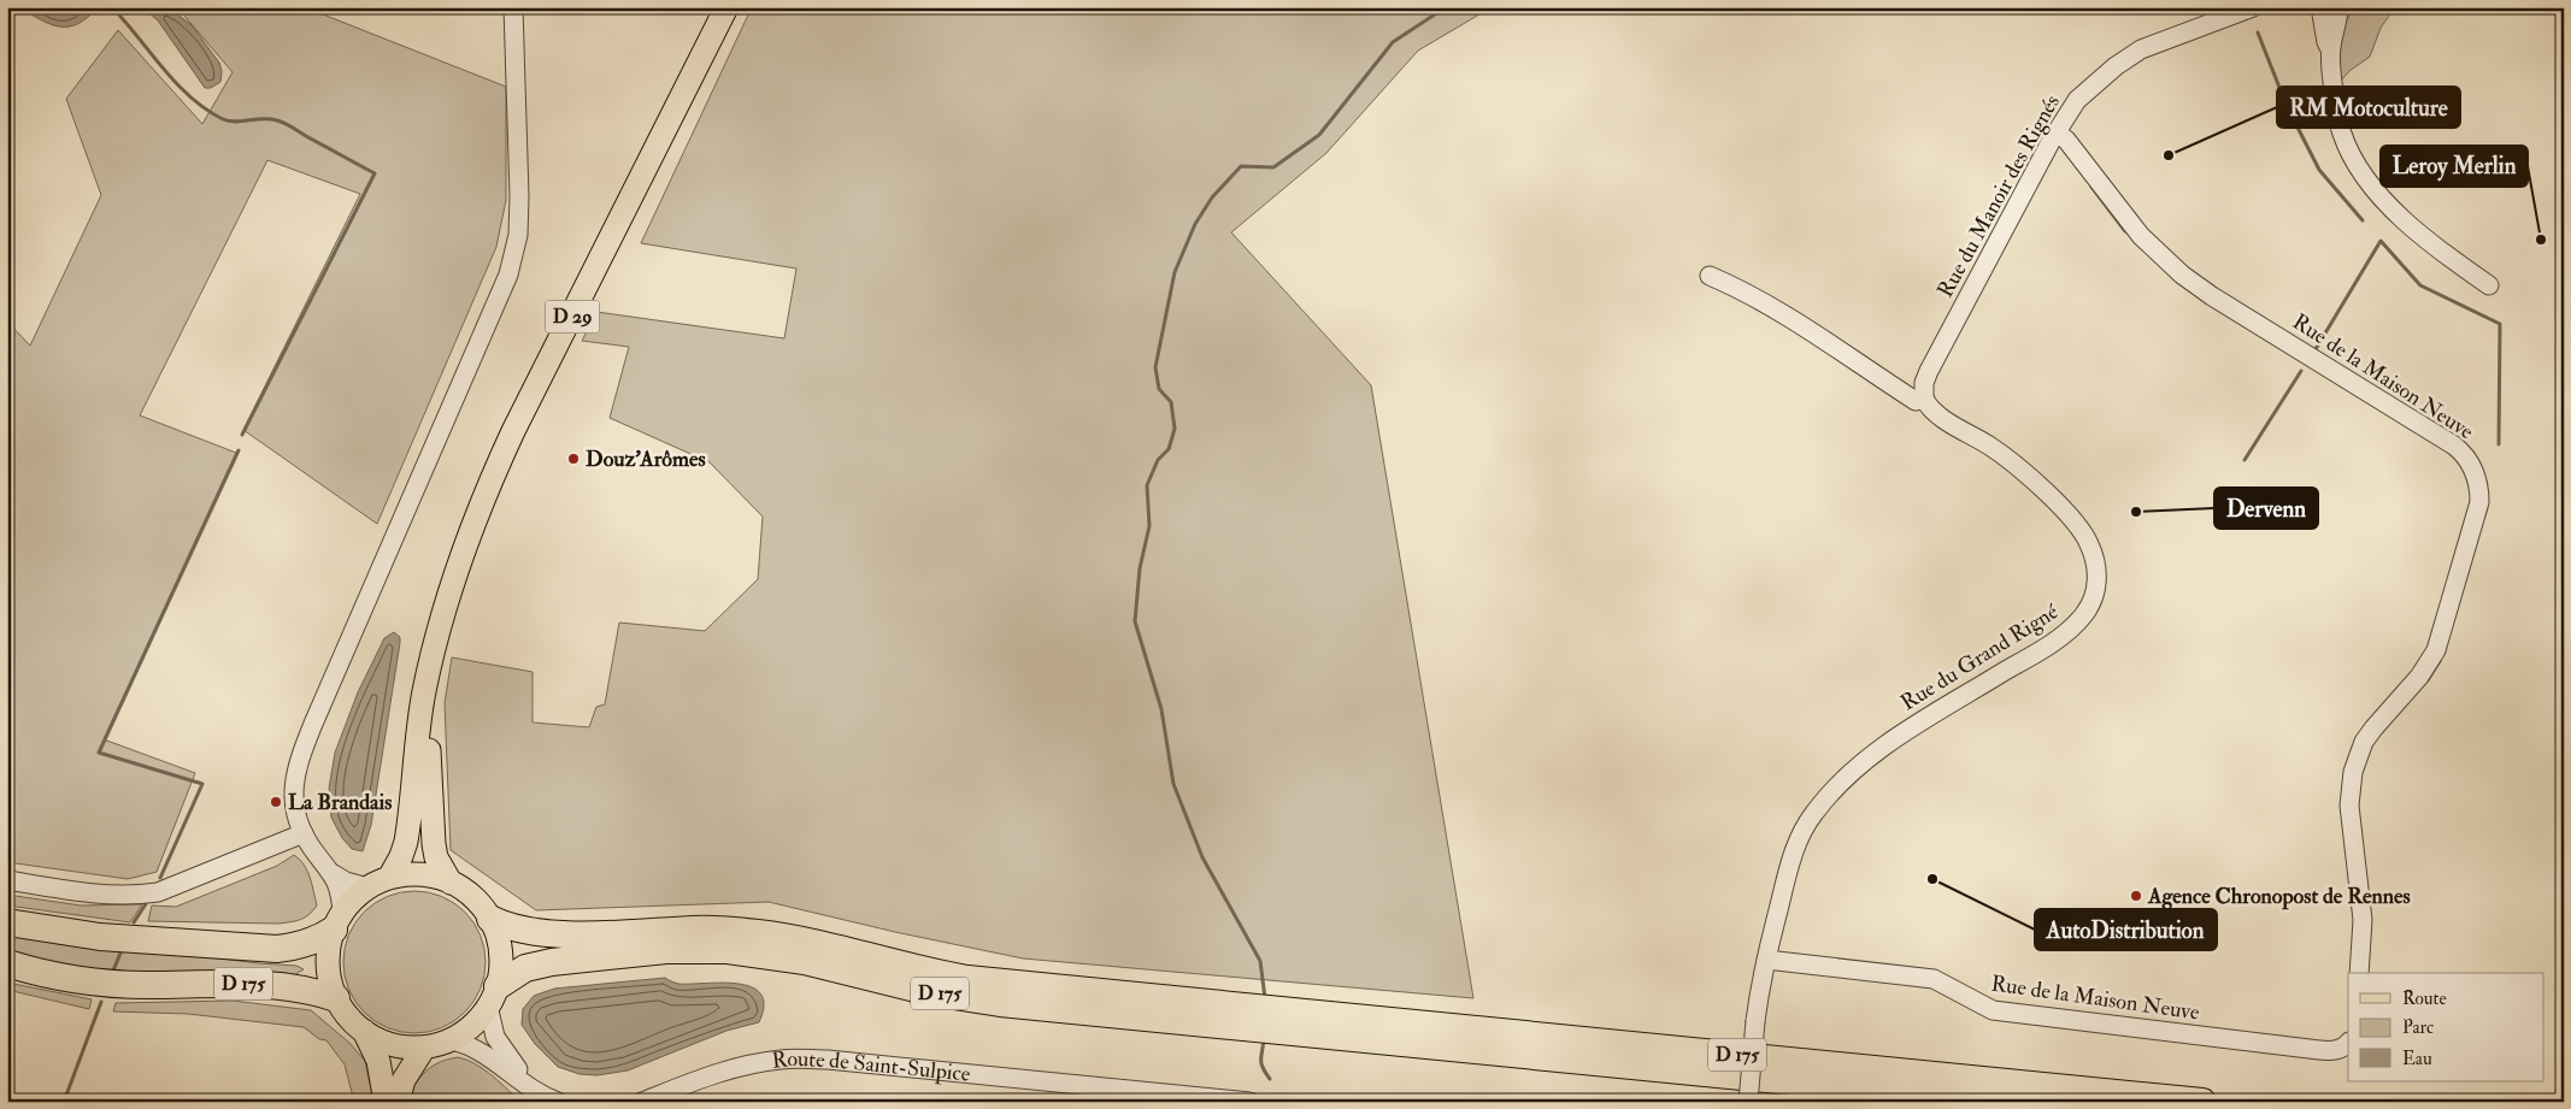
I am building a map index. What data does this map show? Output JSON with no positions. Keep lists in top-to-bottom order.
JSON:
{
  "streets": {
    "highway": ["D 175"],
    "main road": ["D 29"],
    "street": [
      "Rue du Manoir des Rignés",
      "Rue de la Maison Neuve",
      "Rue du Grand Rigné",
      "Route de Saint-Sulpice"
    ]
  },
  "crossings": [
    ["Rue du Manoir des Rignés", "Rue de la Maison Neuve"],
    ["Rue du Manoir des Rignés", "Rue du Grand Rigné"],
    ["D 29", "D 175"],
    ["Rue de la Maison Neuve", "Rue du Grand Rigné"]
  ],
  "places": [
    "RM Motoculture",
    "Leroy Merlin",
    "Douz'Arômes",
    "Dervenn",
    "La Brandais",
    "AutoDistribution",
    "Agence Chronopost de Rennes"
  ],
  "legend": ["Route", "Parc", "Eau"]
}
